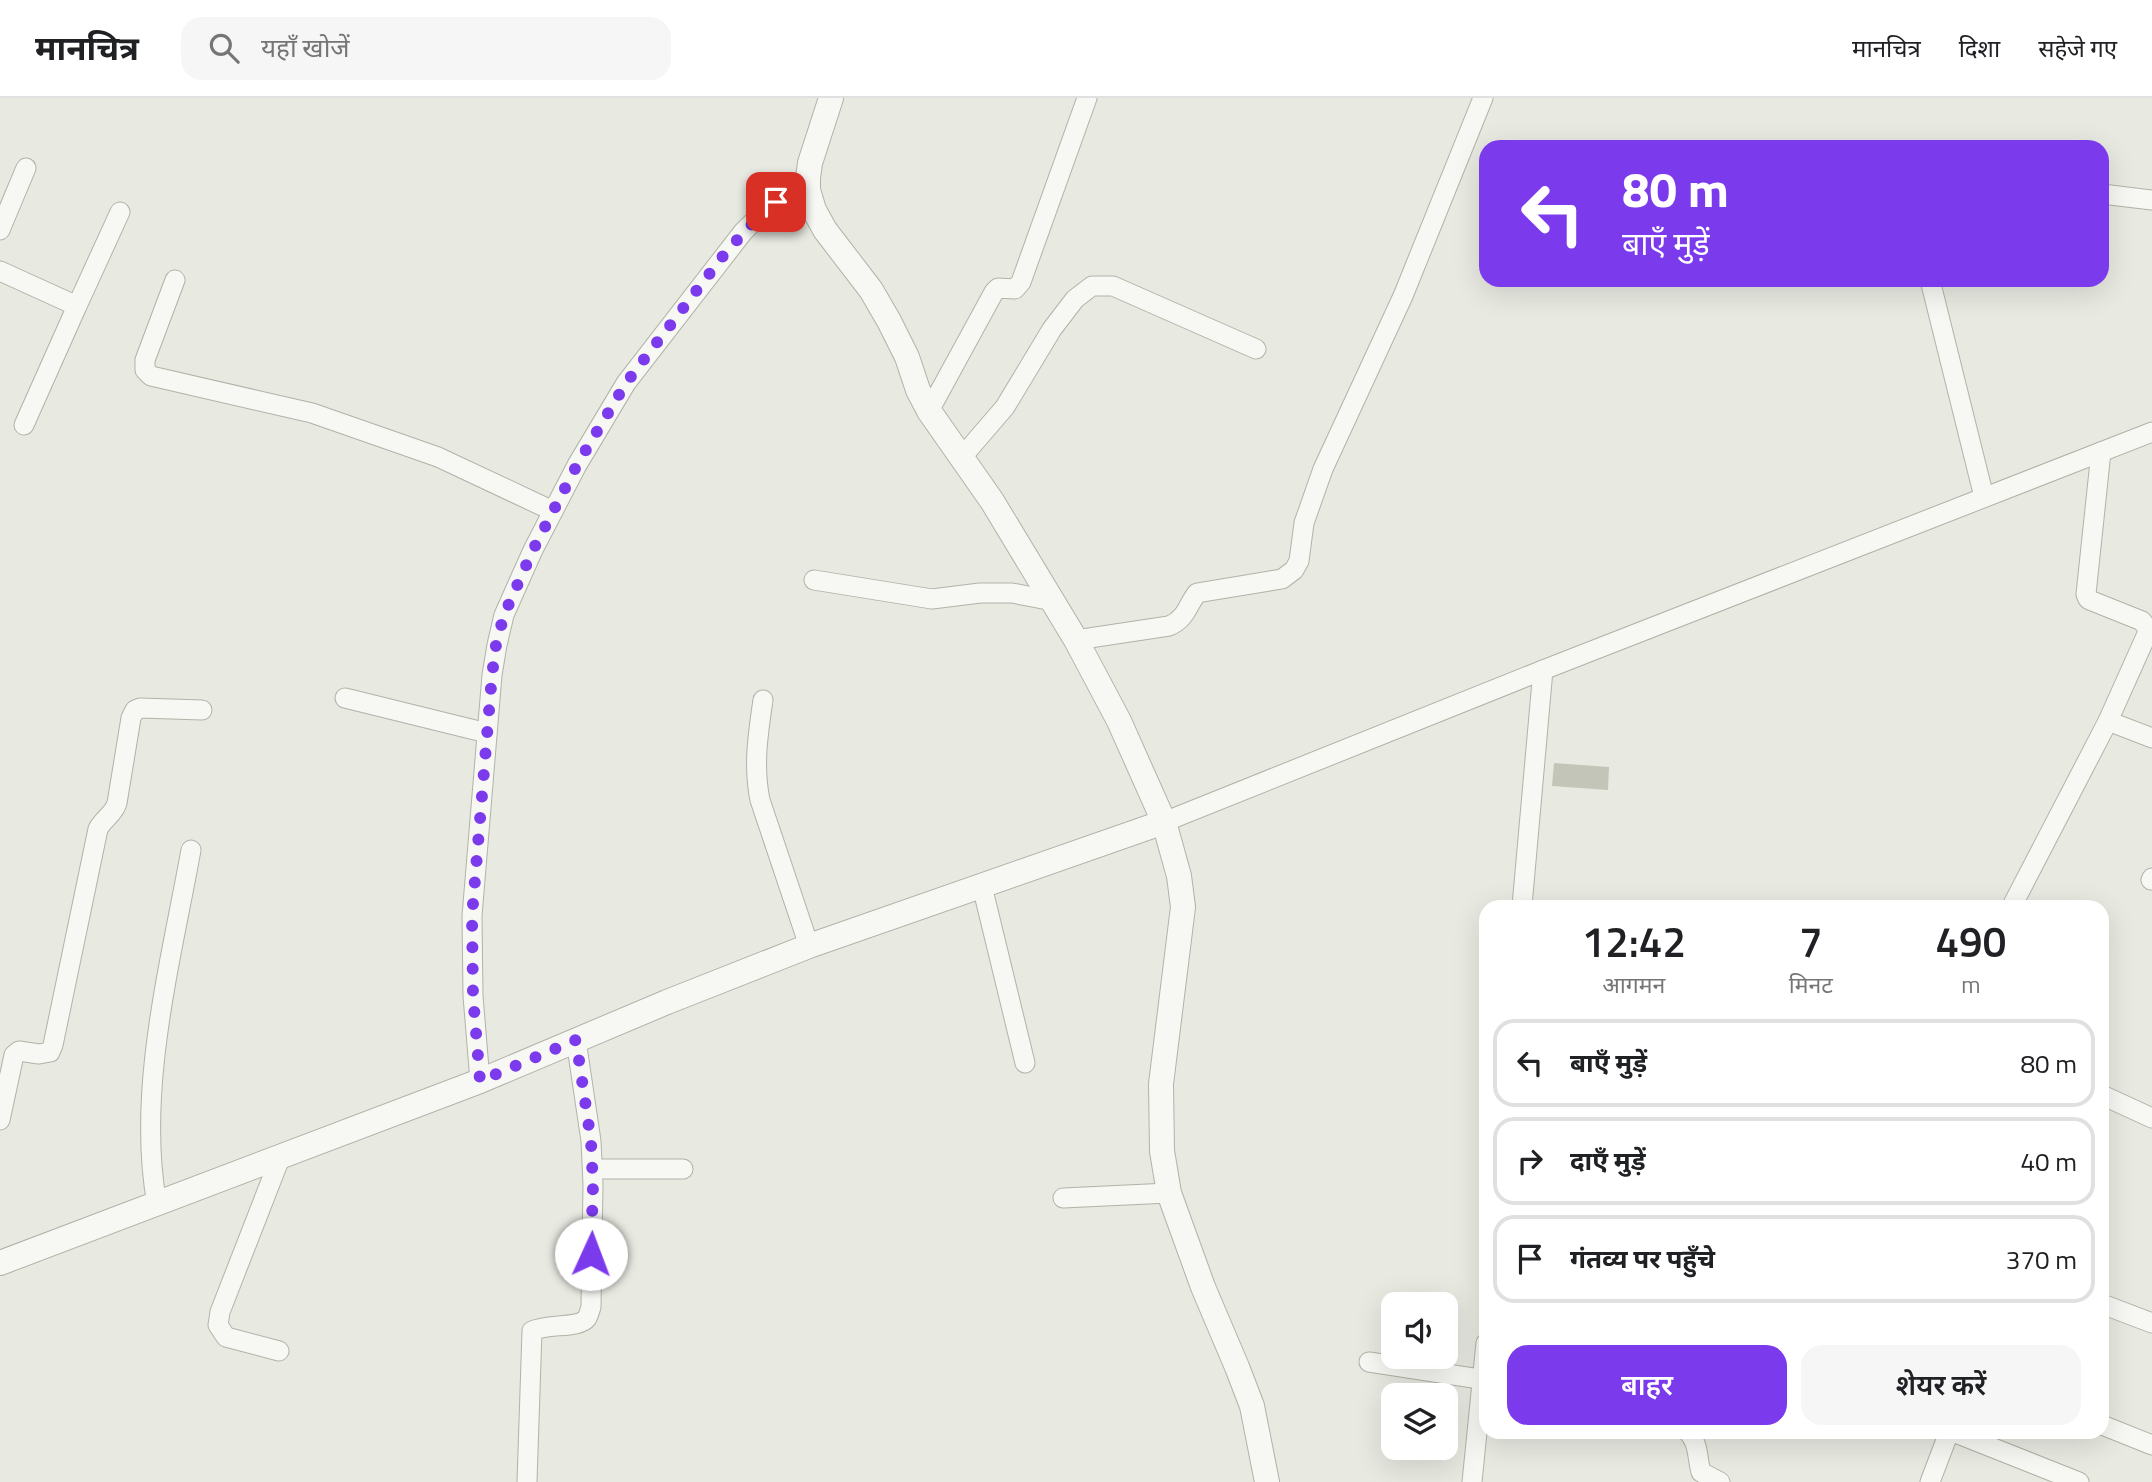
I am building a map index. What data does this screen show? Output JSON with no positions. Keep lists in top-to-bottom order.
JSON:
{
  "page": {
    "header": "मानचित्र",
    "search": "यहाँ खोजें",
    "nav": ["मानचित्र", "दिशा", "सहेजे गए"],
    "turn": ["80 m", "बाएँ मुड़ें"],
    "eta": [
      "12:42",
      "आगमन",
      "7",
      "मिनट",
      "490",
      "m"
    ],
    "list": [
      {
        "name": "बाएँ मुड़ें",
        "value": "80 m"
      },
      {
        "name": "दाएँ मुड़ें",
        "value": "40 m"
      },
      {
        "name": "गंतव्य पर पहुँचे",
        "value": "370 m"
      }
    ],
    "buttons": ["बाहर", "शेयर करें"]
  }
}
